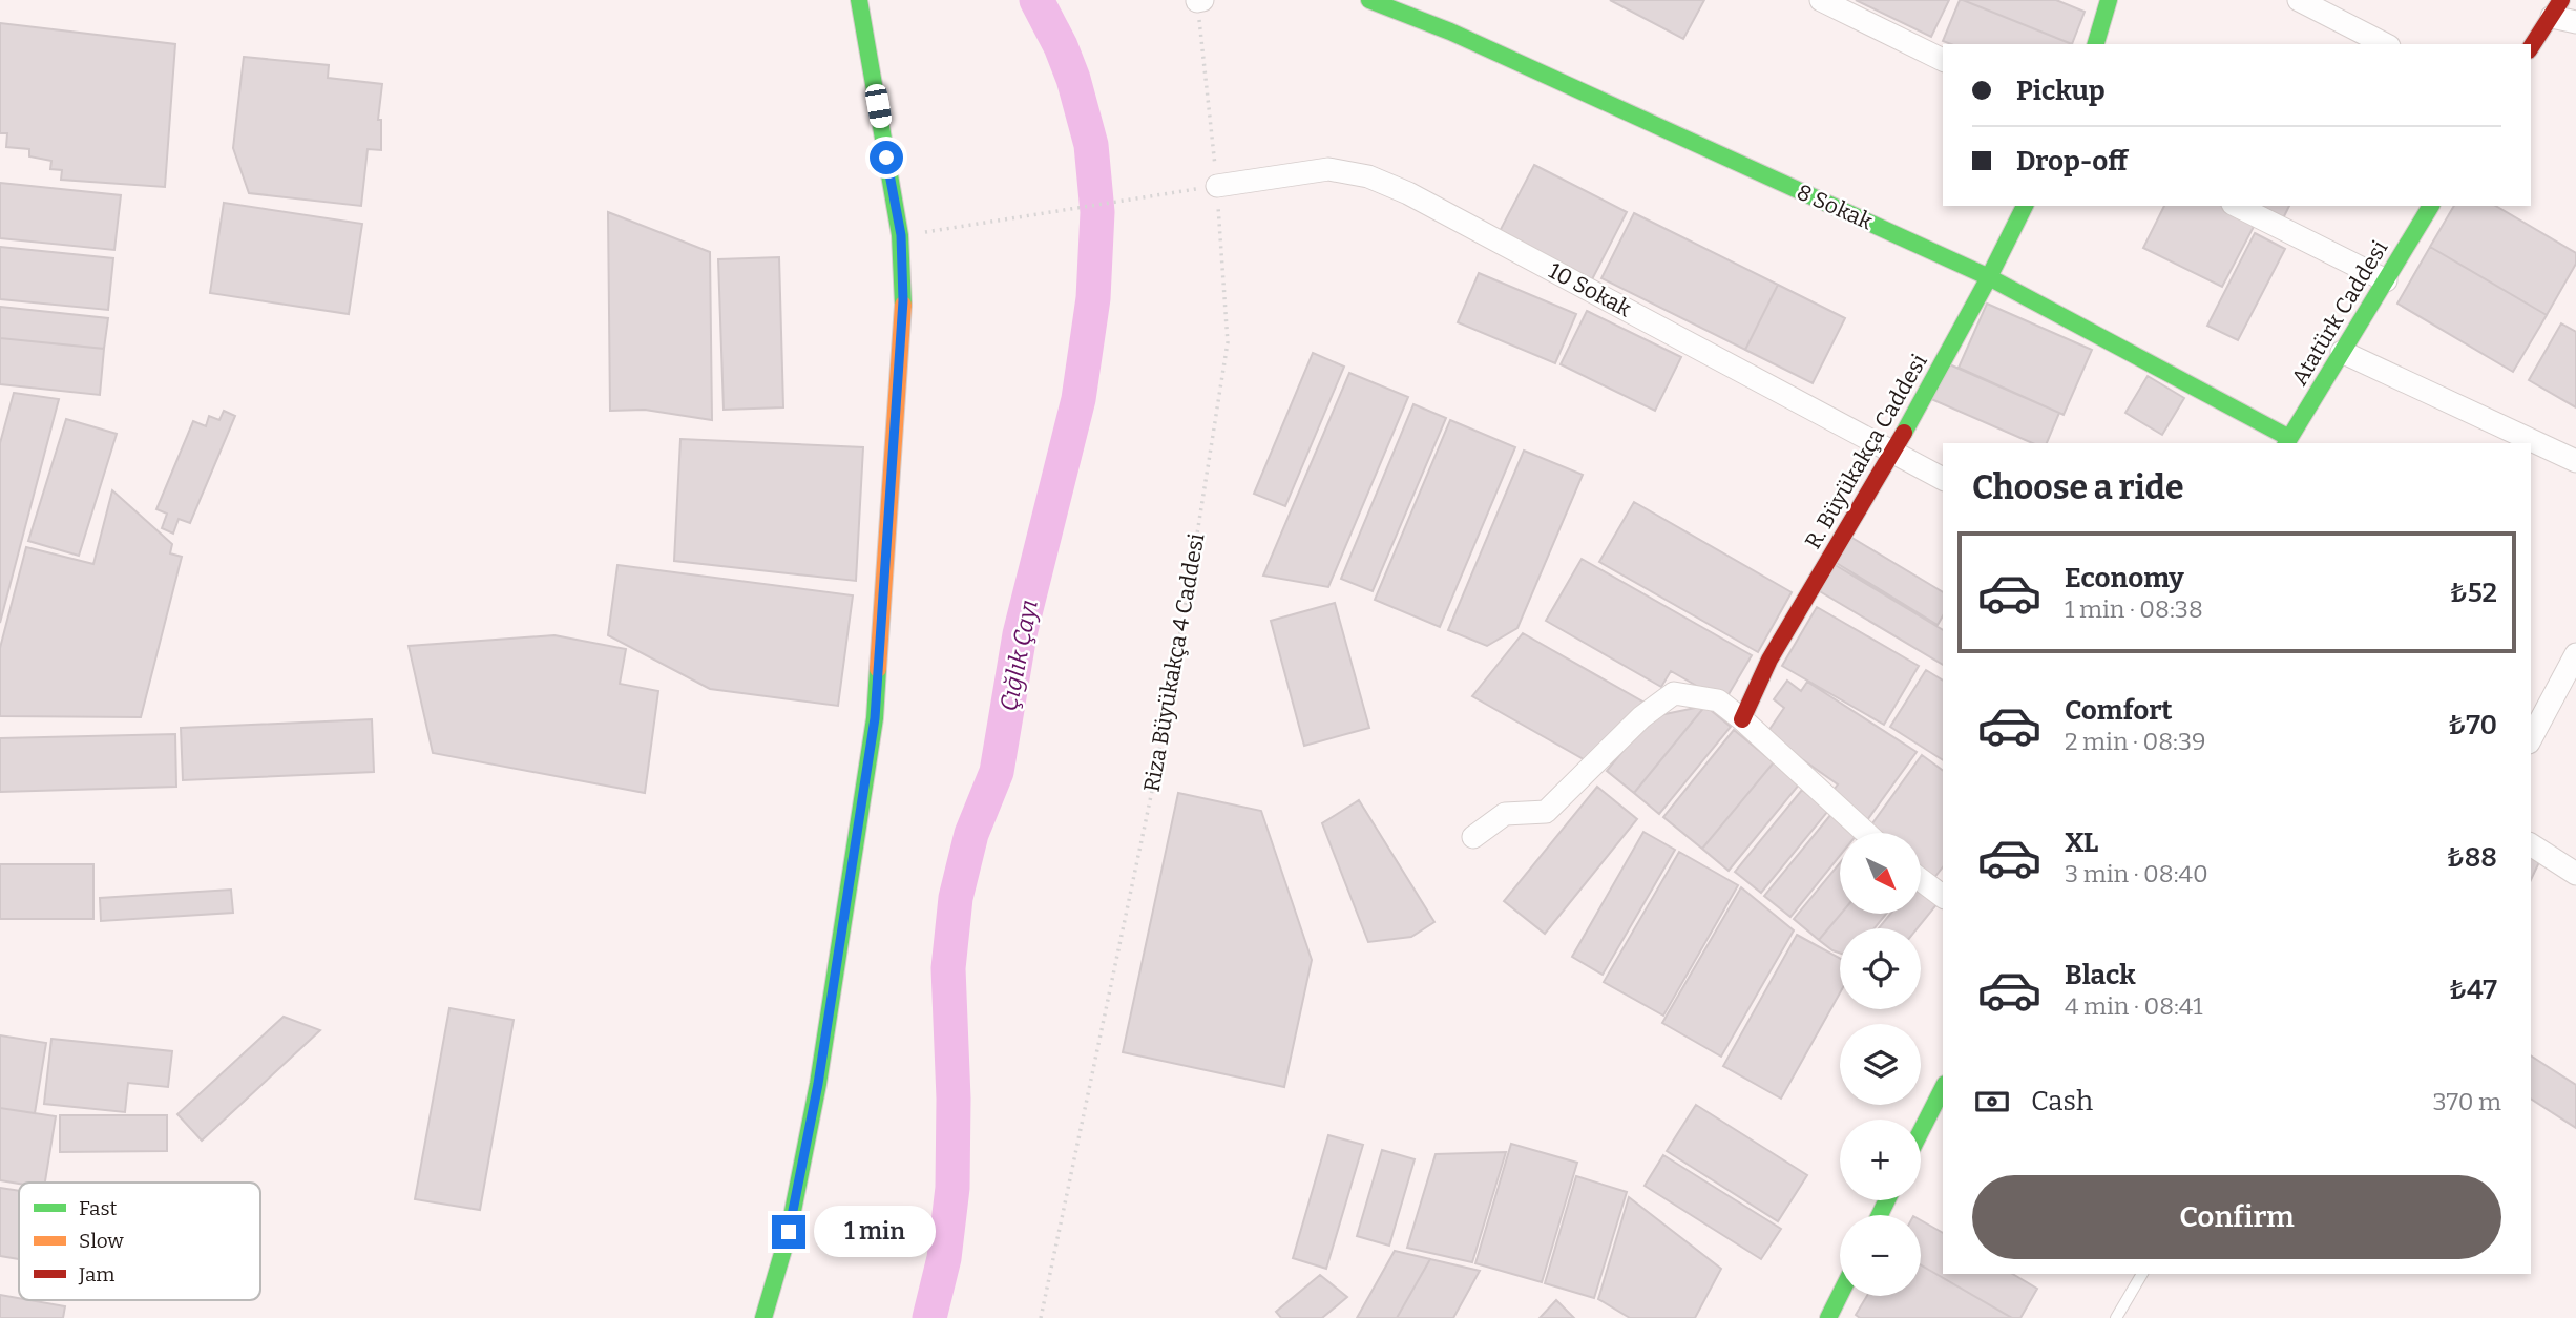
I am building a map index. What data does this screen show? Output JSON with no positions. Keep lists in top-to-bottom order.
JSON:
{
  "streets": {
    "street": [
      "8 Sokak",
      "10 Sokak",
      "Atatürk Caddesi",
      "R. Büyükakça Caddesi"
    ],
    "path": ["Riza Büyükakça 4 Caddesi"]
  },
  "crossings": [
    ["8 Sokak", "Atatürk Caddesi"],
    ["8 Sokak", "R. Büyükakça Caddesi"],
    ["10 Sokak", "R. Büyükakça Caddesi"],
    ["10 Sokak", "Riza Büyükakça 4 Caddesi"]
  ],
  "water": ["Çığlık Çayı"],
  "legend": ["Fast", "Slow", "Jam"],
  "north": "bottom right",
  "page": {
    "banner": ["Pickup", "Drop-off"],
    "heading": "Choose a ride",
    "list": [
      {
        "name": "Economy",
        "note": "1 min · 08:38",
        "value": "₺52"
      },
      {
        "name": "Comfort",
        "note": "2 min · 08:39",
        "value": "₺70"
      },
      {
        "name": "XL",
        "note": "3 min · 08:40",
        "value": "₺88"
      },
      {
        "name": "Black",
        "note": "4 min · 08:41",
        "value": "₺47"
      }
    ],
    "map_buttons": ["+", "−"],
    "pay": ["Cash", "370 m"],
    "buttons": "Confirm",
    "bubble": "1 min"
  }
}
